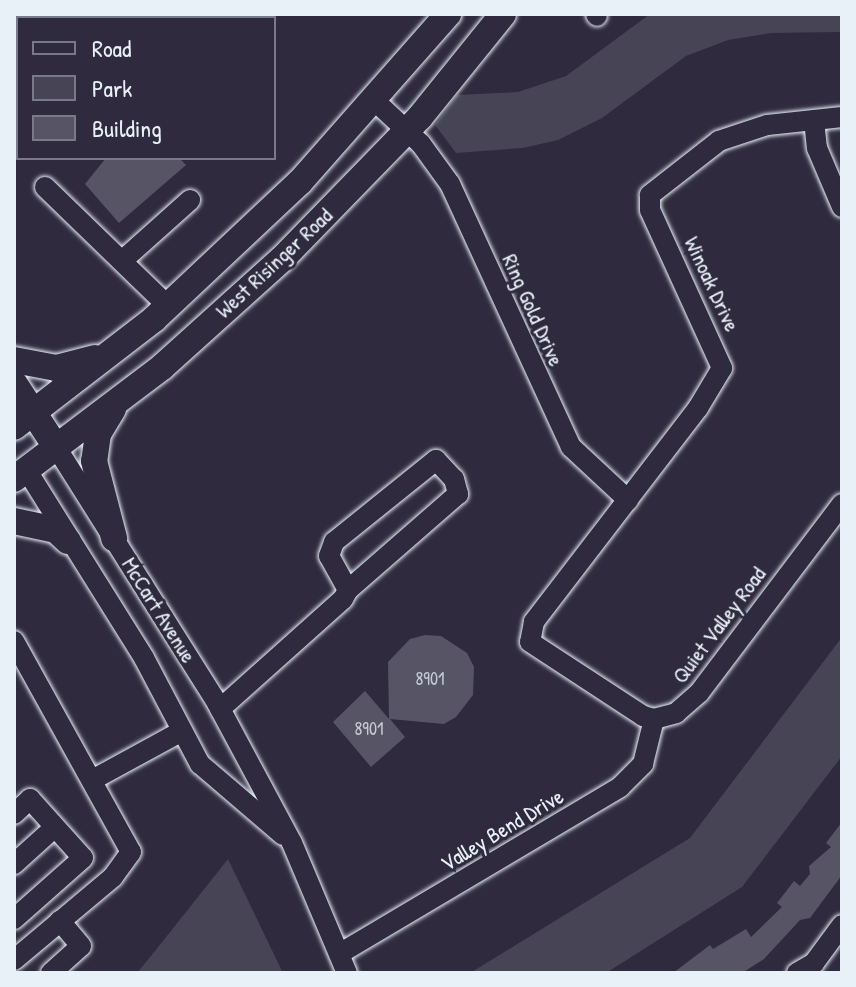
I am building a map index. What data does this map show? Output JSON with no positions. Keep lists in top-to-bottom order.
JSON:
{
  "streets": {
    "main road": ["West Risinger Road", "McCart Avenue"],
    "street": [
      "Winoak Drive",
      "Ring Gold Drive",
      "Quiet Valley Road",
      "Valley Bend Drive"
    ]
  },
  "crossings": [
    ["West Risinger Road", "Ring Gold Drive"],
    ["West Risinger Road", "McCart Avenue"],
    ["Winoak Drive", "Ring Gold Drive"],
    ["Winoak Drive", "Quiet Valley Road"],
    ["Winoak Drive", "Valley Bend Drive"],
    ["McCart Avenue", "Valley Bend Drive"],
    ["Quiet Valley Road", "Valley Bend Drive"]
  ],
  "house_numbers": ["8901", "8901"],
  "legend": ["Road", "Park", "Building"]
}
